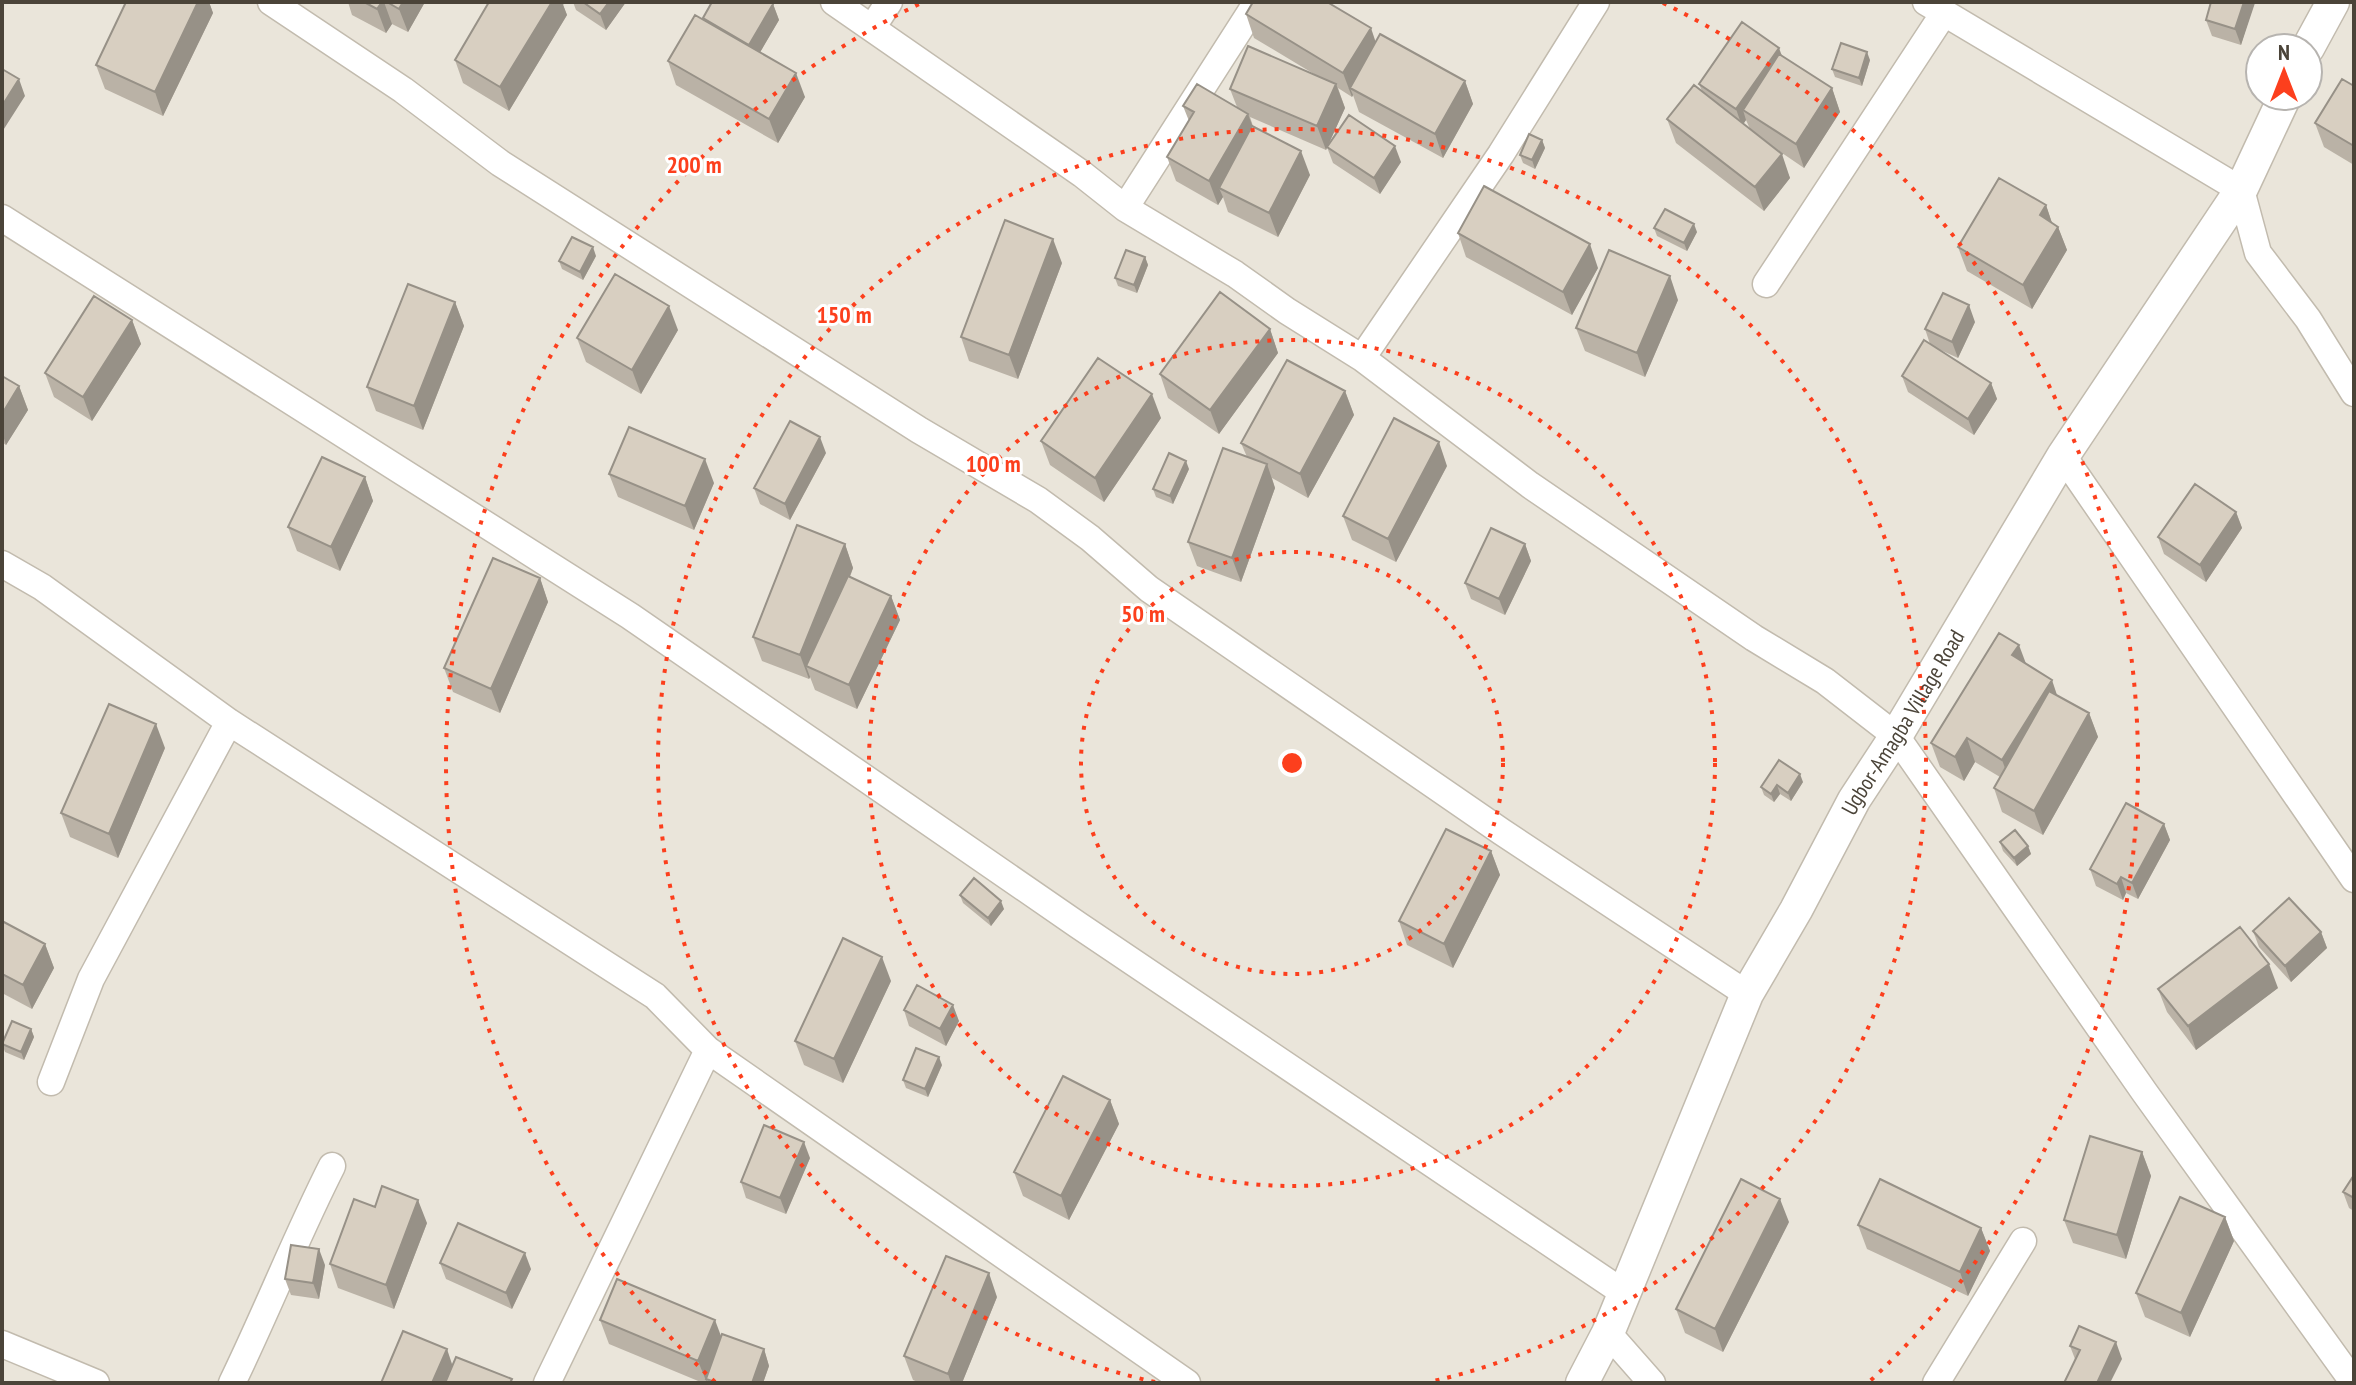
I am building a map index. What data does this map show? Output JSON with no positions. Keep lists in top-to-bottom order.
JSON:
{
  "streets": {
    "street": ["Ugbor-Amagba Village Road"]
  },
  "north": "top",
  "rings": [
    "200 m",
    "150 m",
    "100 m",
    "50 m"
  ]
}
